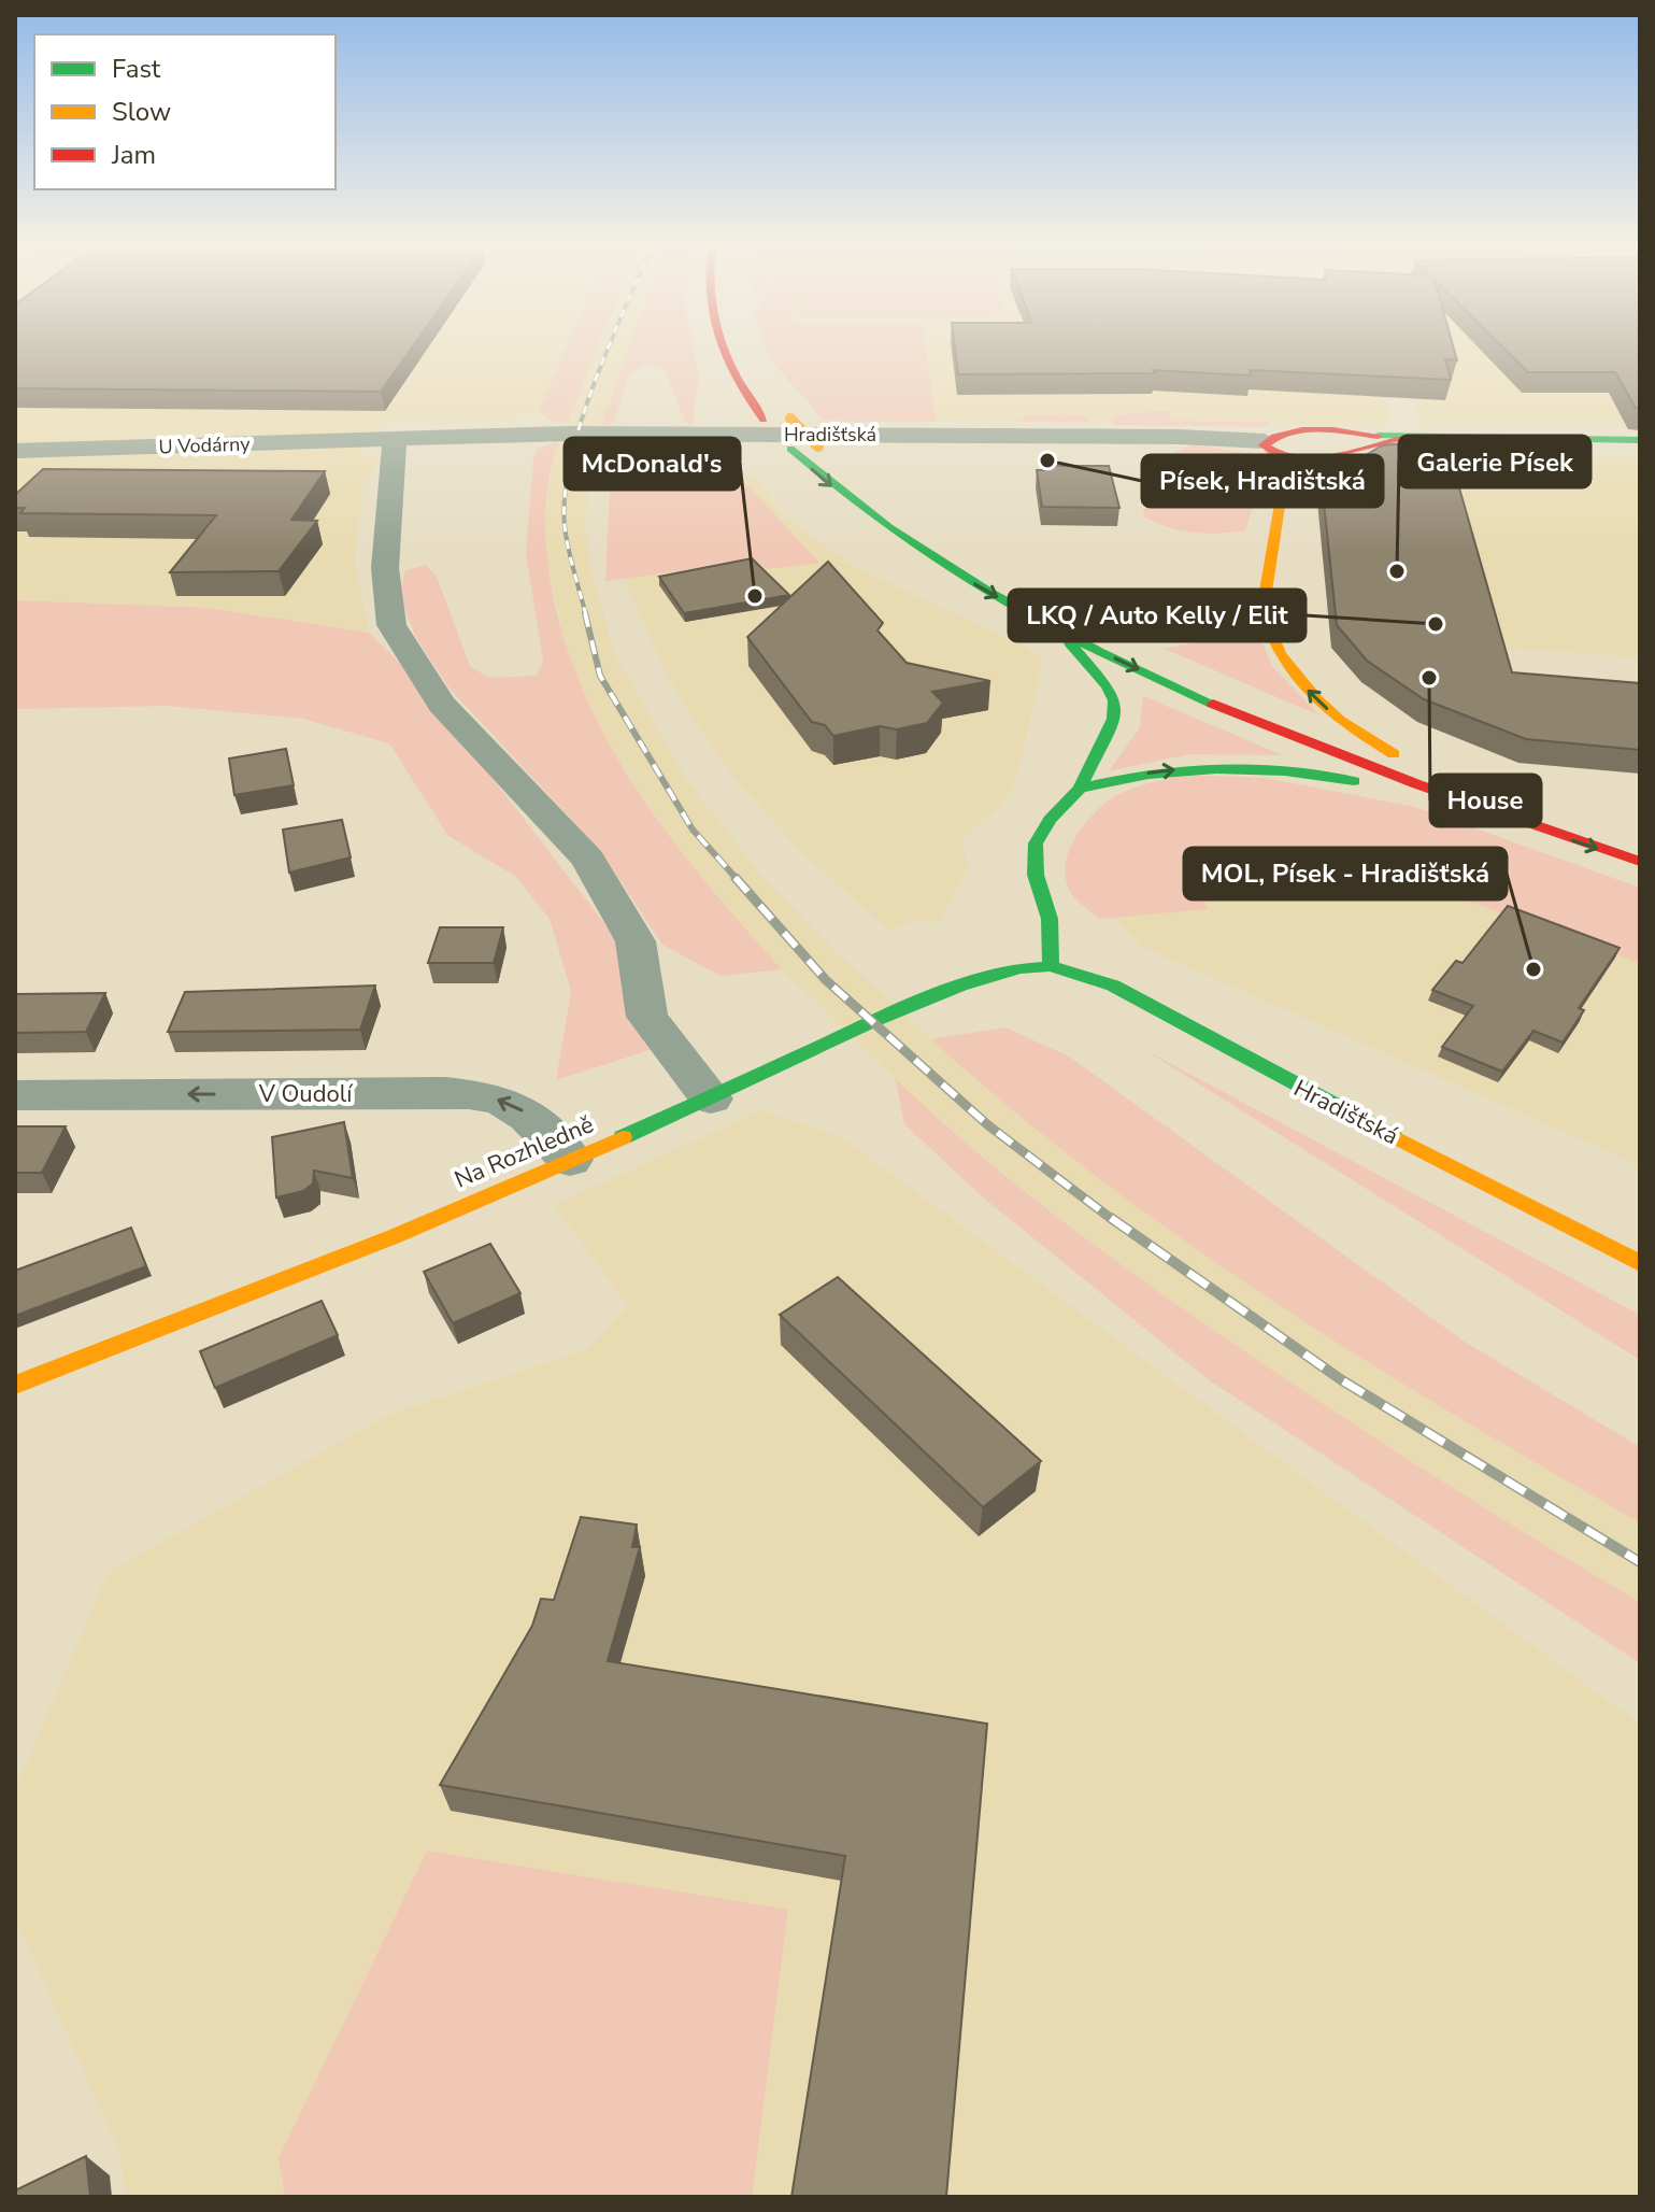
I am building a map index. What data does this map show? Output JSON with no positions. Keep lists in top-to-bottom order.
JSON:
{
  "streets": {
    "main road": ["Hradišťská", "Na Rozhledně"],
    "street": ["U Vodárny", "V Oudolí"]
  },
  "crossings": [
    ["Hradišťská", "U Vodárny"],
    ["Hradišťská", "Na Rozhledně"],
    ["V Oudolí", "Na Rozhledně"]
  ],
  "one_way": ["V Oudolí"],
  "places": [
    "Písek, Hradištská",
    "Galerie Písek",
    "McDonald's",
    "LKQ / Auto Kelly / Elit",
    "House",
    "MOL, Písek - Hradišťská"
  ],
  "legend": ["Fast", "Slow", "Jam"]
}
